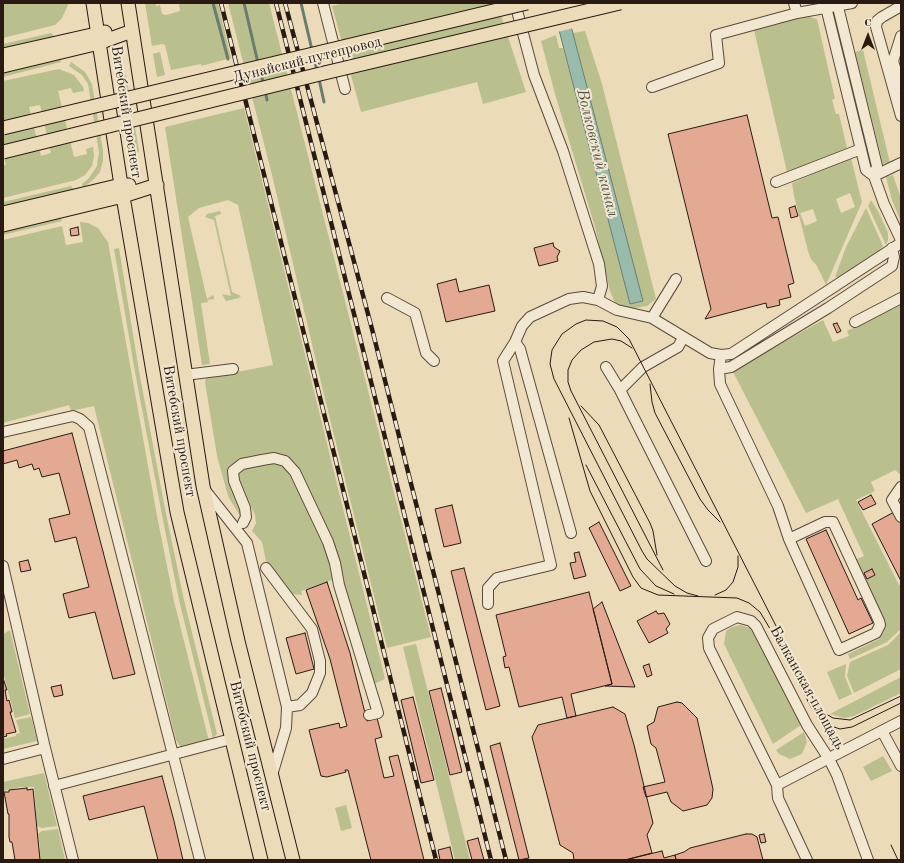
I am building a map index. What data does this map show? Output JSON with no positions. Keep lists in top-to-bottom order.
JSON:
{
  "streets": {
    "main road": ["Дунайский путепровод", "Витебский проспект"],
    "street": ["Балканская площадь"]
  },
  "water": ["Волковский канал"],
  "north": "top"
}
